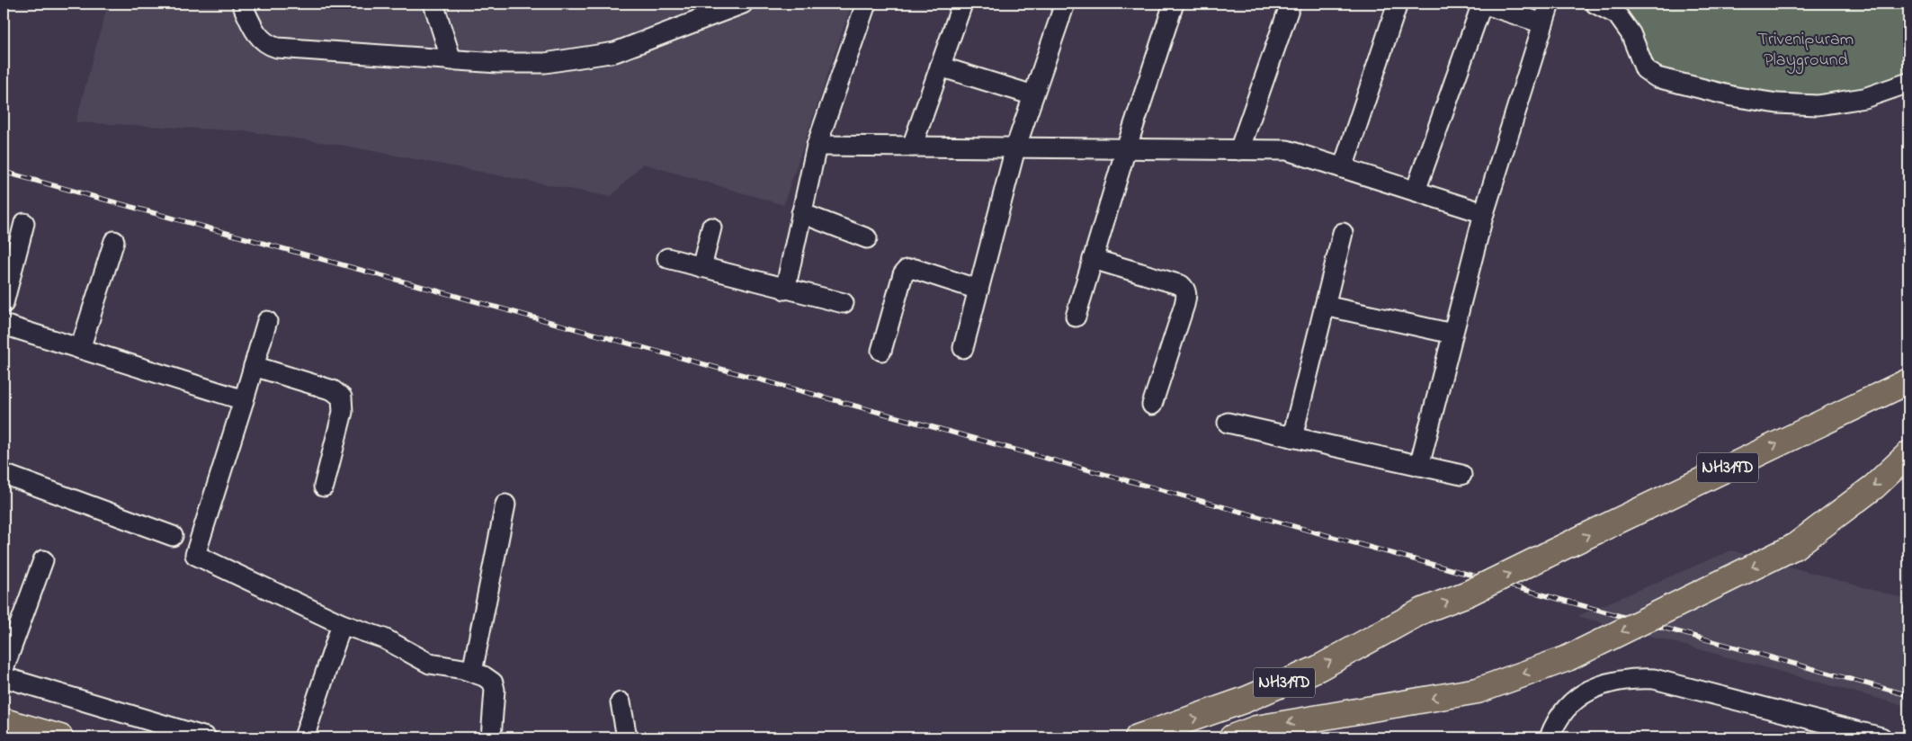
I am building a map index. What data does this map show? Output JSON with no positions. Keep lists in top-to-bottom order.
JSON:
{
  "streets": {
    "highway": ["NH319D"]
  },
  "parks": ["Trivenipuram Playground"]
}
